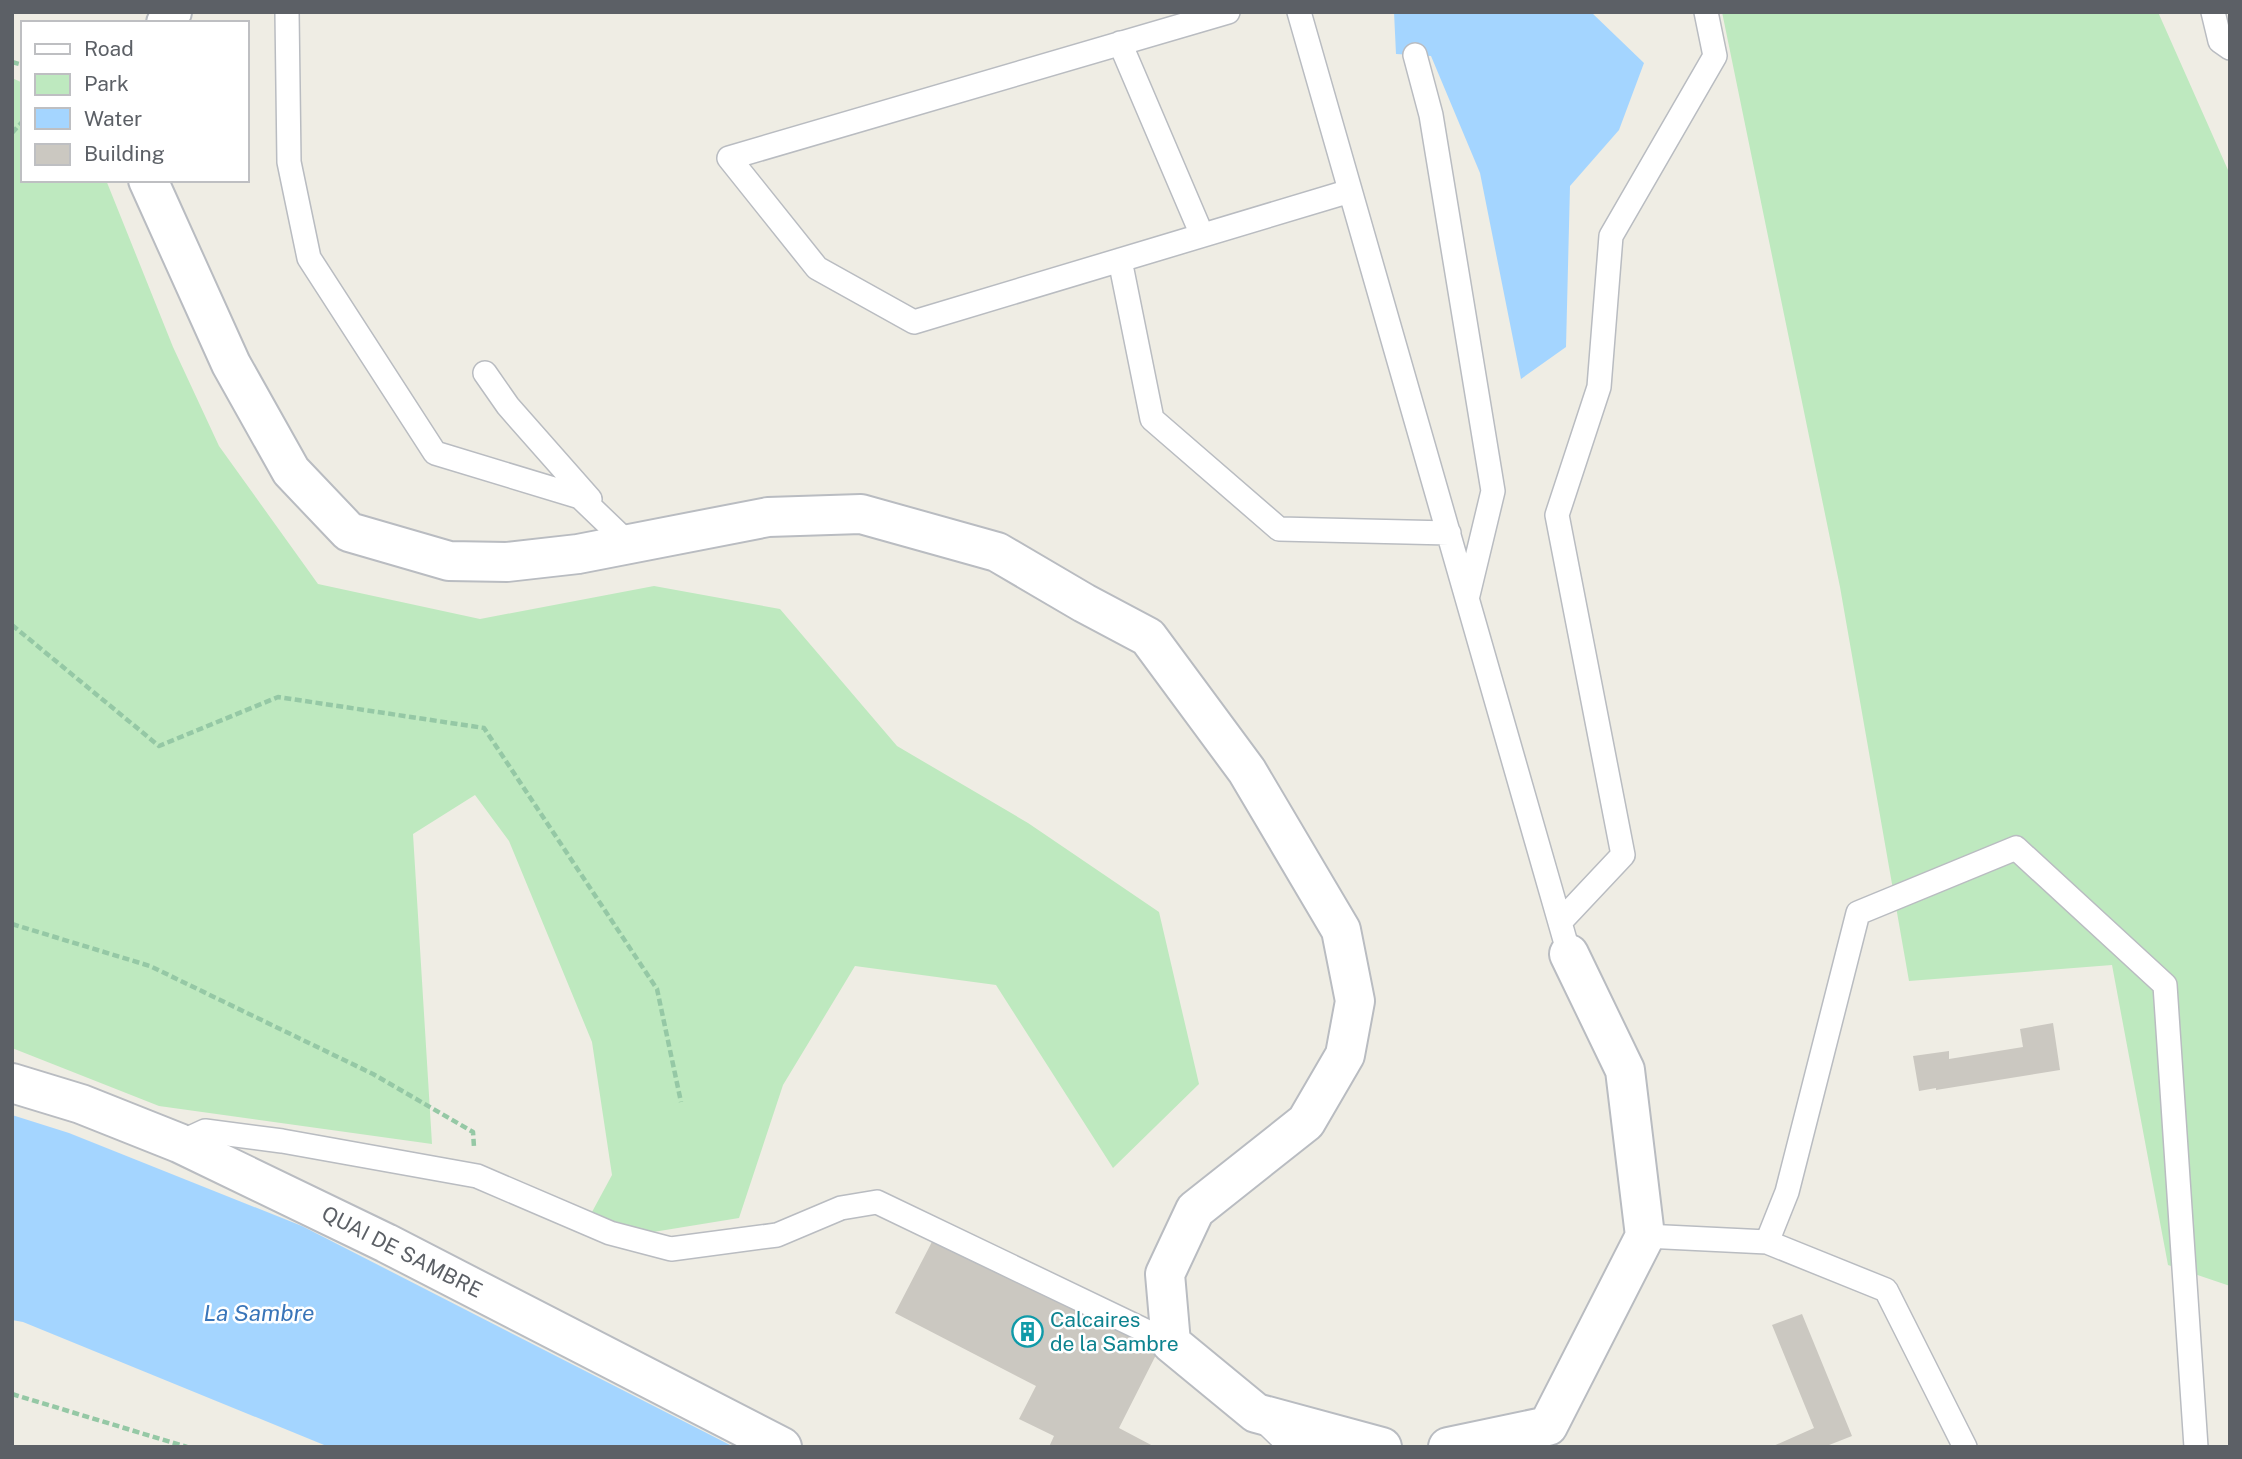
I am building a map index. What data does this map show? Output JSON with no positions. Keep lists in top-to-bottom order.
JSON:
{
  "streets": {
    "street": ["QUAI DE SAMBRE"]
  },
  "water": ["La Sambre"],
  "places": {
    "building": ["Calcaires de la Sambre"]
  },
  "legend": [
    "Road",
    "Park",
    "Water",
    "Building"
  ]
}
